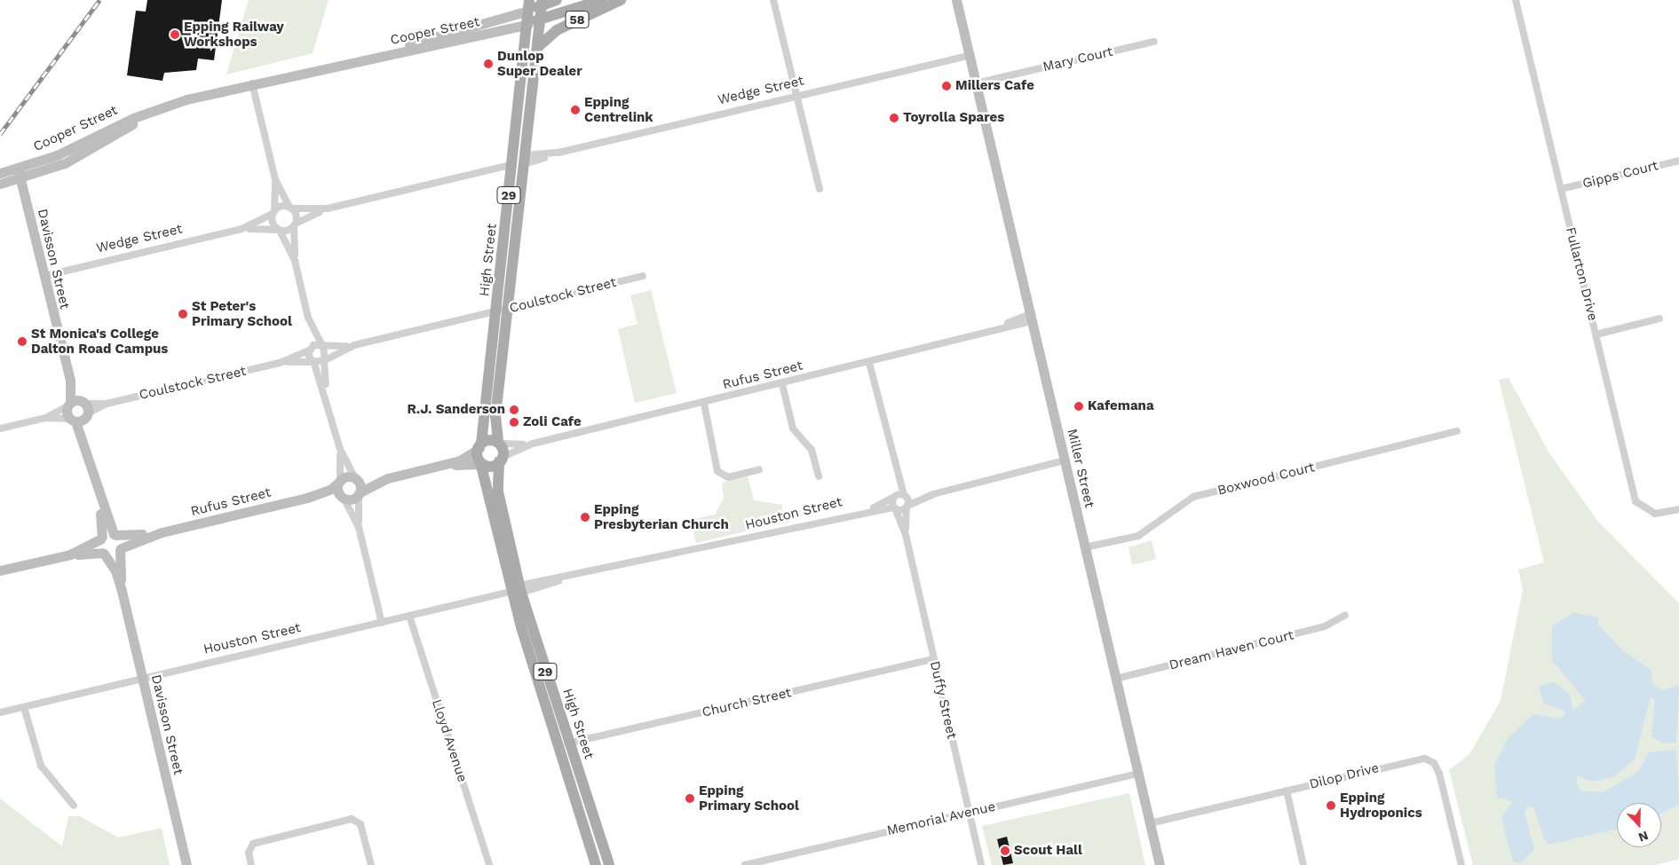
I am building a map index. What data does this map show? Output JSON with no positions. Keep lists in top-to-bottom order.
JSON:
{
  "streets": {
    "main road": [
      "58",
      "Cooper Street",
      "Wedge Street",
      "29",
      "High Street"
    ],
    "street": [
      "Mary Court",
      "Gipps Court",
      "Davisson Street",
      "Fullarton Drive",
      "Coulstock Street",
      "Rufus Street",
      "Miller Street",
      "Boxwood Court",
      "Houston Street",
      "Dream Haven Court",
      "Duffy Street",
      "Church Street",
      "Lloyd Avenue",
      "Dilop Drive",
      "Memorial Avenue"
    ]
  },
  "crossings": [
    ["58", "High Street"],
    ["Cooper Street", "Davisson Street"],
    ["Cooper Street", "High Street"],
    ["Mary Court", "Miller Street"],
    ["Wedge Street", "Davisson Street"],
    ["Wedge Street", "High Street"],
    ["Wedge Street", "Miller Street"],
    ["Gipps Court", "Fullarton Drive"],
    ["29", "High Street"],
    ["29", "Rufus Street"],
    ["Davisson Street", "Coulstock Street"],
    ["Davisson Street", "Rufus Street"],
    ["Davisson Street", "Houston Street"],
    ["High Street", "Coulstock Street"],
    ["High Street", "Rufus Street"],
    ["High Street", "Houston Street"],
    ["High Street", "Church Street"],
    ["Rufus Street", "Miller Street"],
    ["Miller Street", "Boxwood Court"],
    ["Miller Street", "Dream Haven Court"],
    ["Miller Street", "Dilop Drive"],
    ["Miller Street", "Memorial Avenue"],
    ["Houston Street", "Duffy Street"],
    ["Houston Street", "Lloyd Avenue"],
    ["Duffy Street", "Church Street"],
    ["Duffy Street", "Memorial Avenue"]
  ],
  "places": [
    "Epping Railway Workshops",
    "Dunlop Super Dealer",
    "Millers Cafe",
    "Epping Centrelink",
    "Toyrolla Spares",
    "St Peter's Primary School",
    "St Monica's College Dalton Road Campus",
    "Kafemana",
    "R.J. Sanderson",
    "Zoli Cafe",
    "Epping Presbyterian Church",
    "Epping Primary School",
    "Epping Hydroponics",
    "Scout Hall"
  ],
  "north": "bottom"
}
